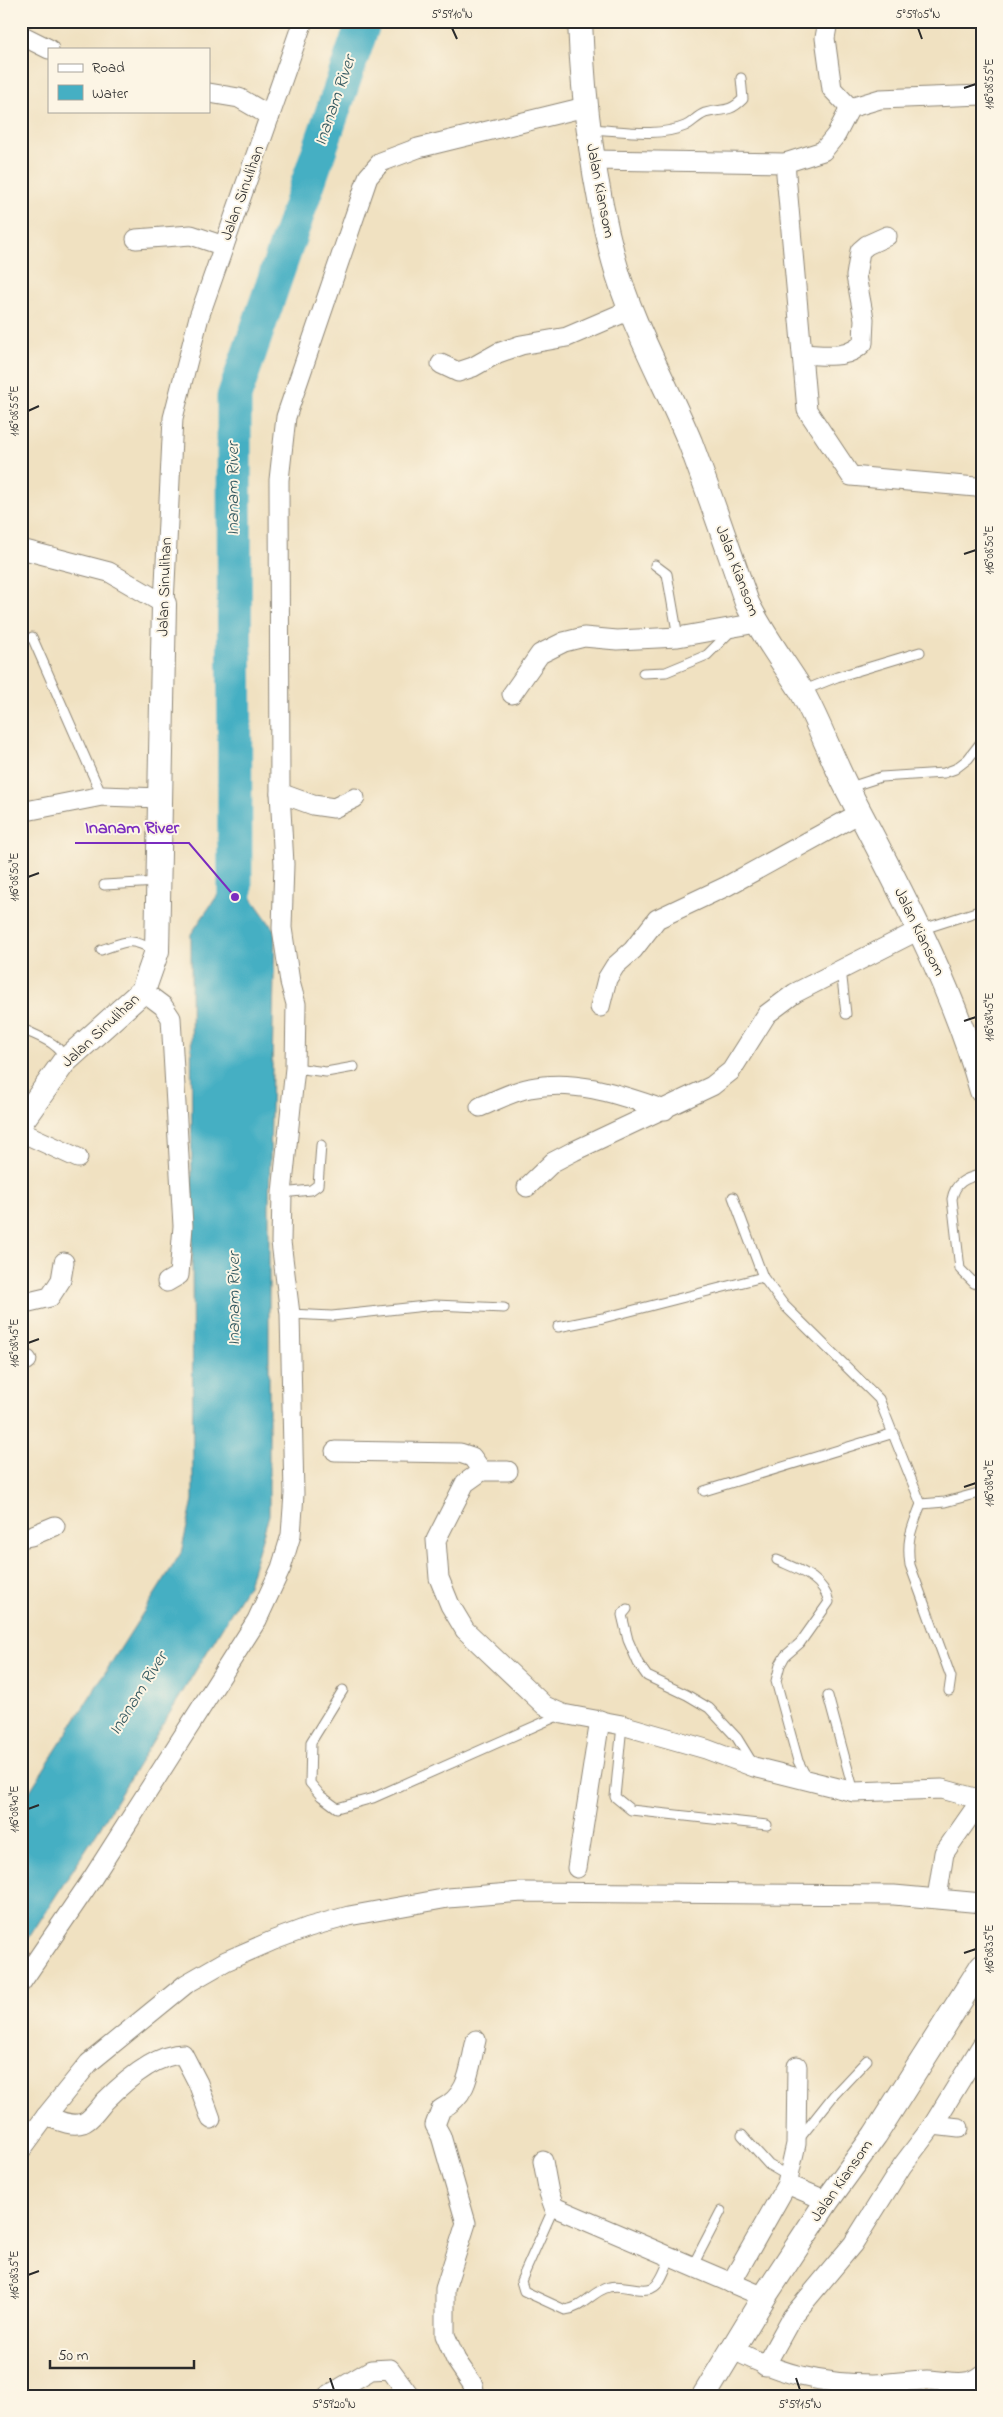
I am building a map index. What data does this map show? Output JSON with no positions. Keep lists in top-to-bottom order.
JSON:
{
  "streets": {
    "street": ["Jalan Kiansom", "Jalan Sinulihan"]
  },
  "water": ["Inanam River"],
  "places": ["Inanam River"],
  "legend": ["Road", "Water"],
  "scale_bar": "50 m",
  "coordinates": [
    "5°59'10\"N",
    "5°59'05\"N",
    "116°08'55\"E",
    "116°08'50\"E",
    "116°08'45\"E",
    "116°08'40\"E",
    "116°08'35\"E",
    "5°59'20\"N",
    "5°59'15\"N"
  ]
}
